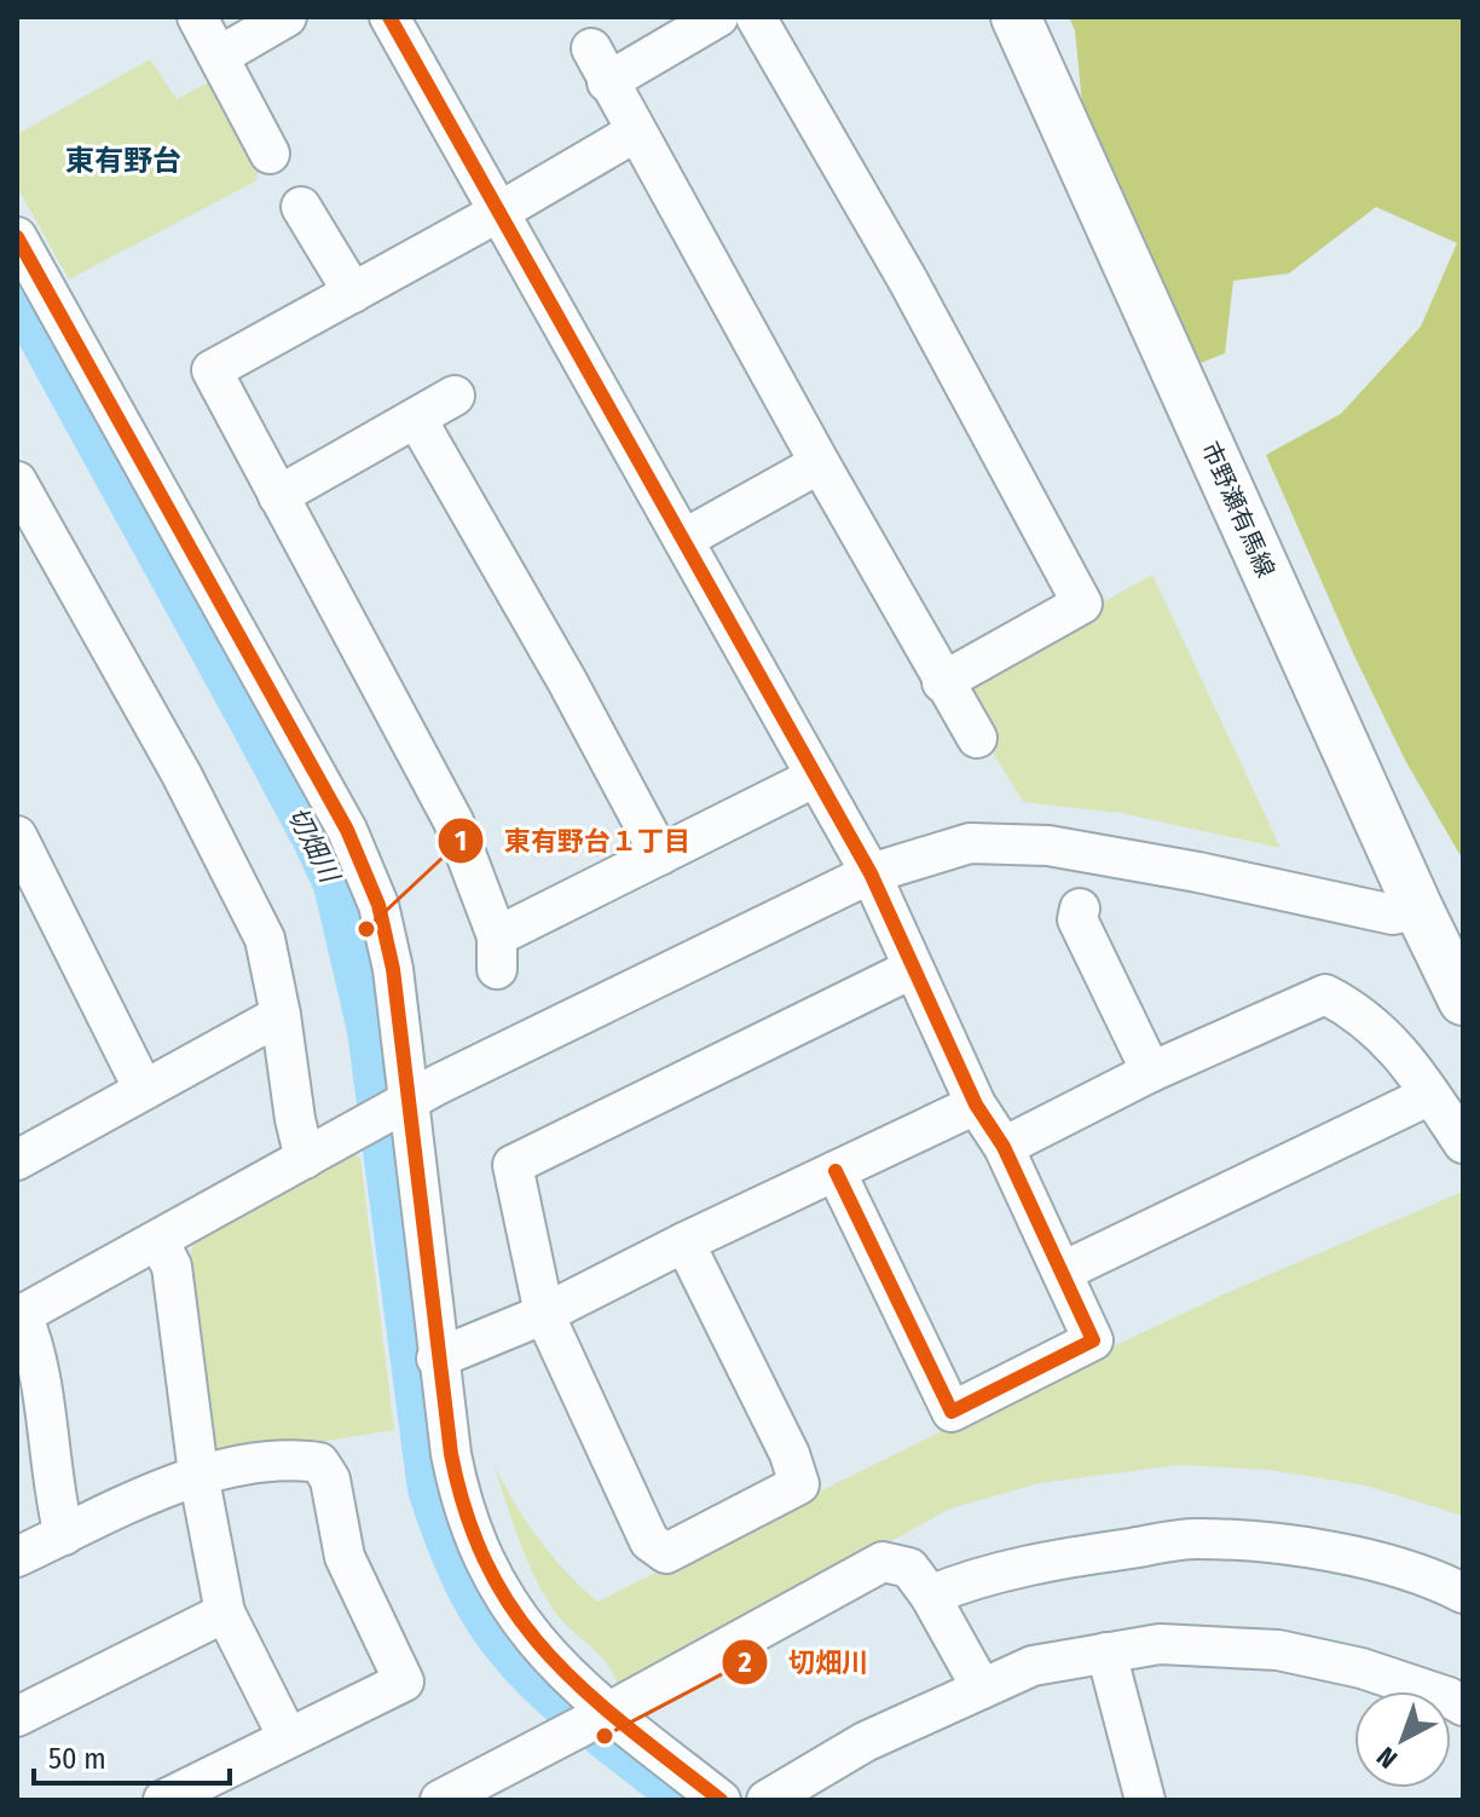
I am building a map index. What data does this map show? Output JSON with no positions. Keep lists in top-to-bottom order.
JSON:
{
  "streets": {
    "main road": ["市野瀬有馬線"]
  },
  "districts": ["東有野台"],
  "water": ["切畑川"],
  "places": ["東有野台１丁目", "切畑川"],
  "scale_bar": "50 m",
  "north": "bottom left"
}
